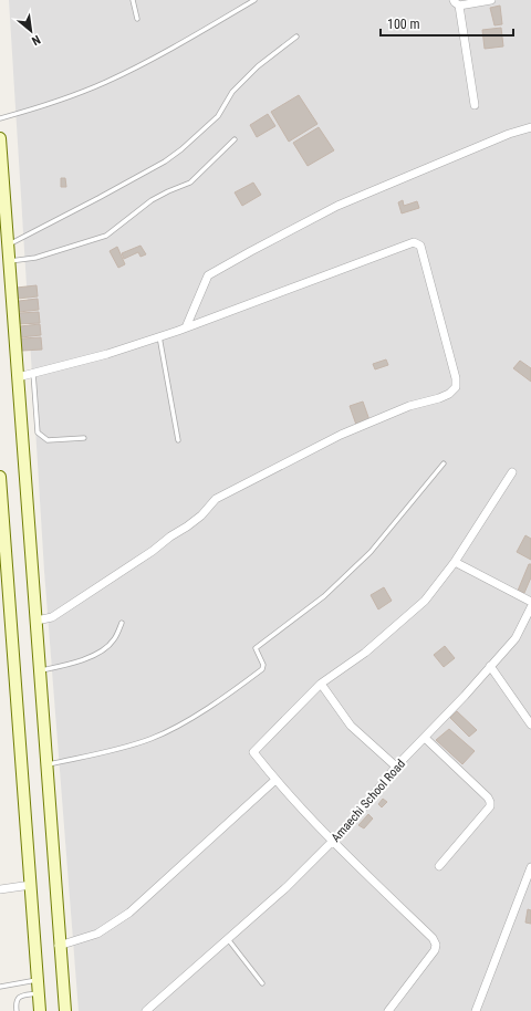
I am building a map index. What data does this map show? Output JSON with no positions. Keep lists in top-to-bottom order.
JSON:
{
  "streets": {
    "street": ["Amaechi School Road"]
  },
  "scale_bar": "100 m",
  "north": "bottom right"
}
